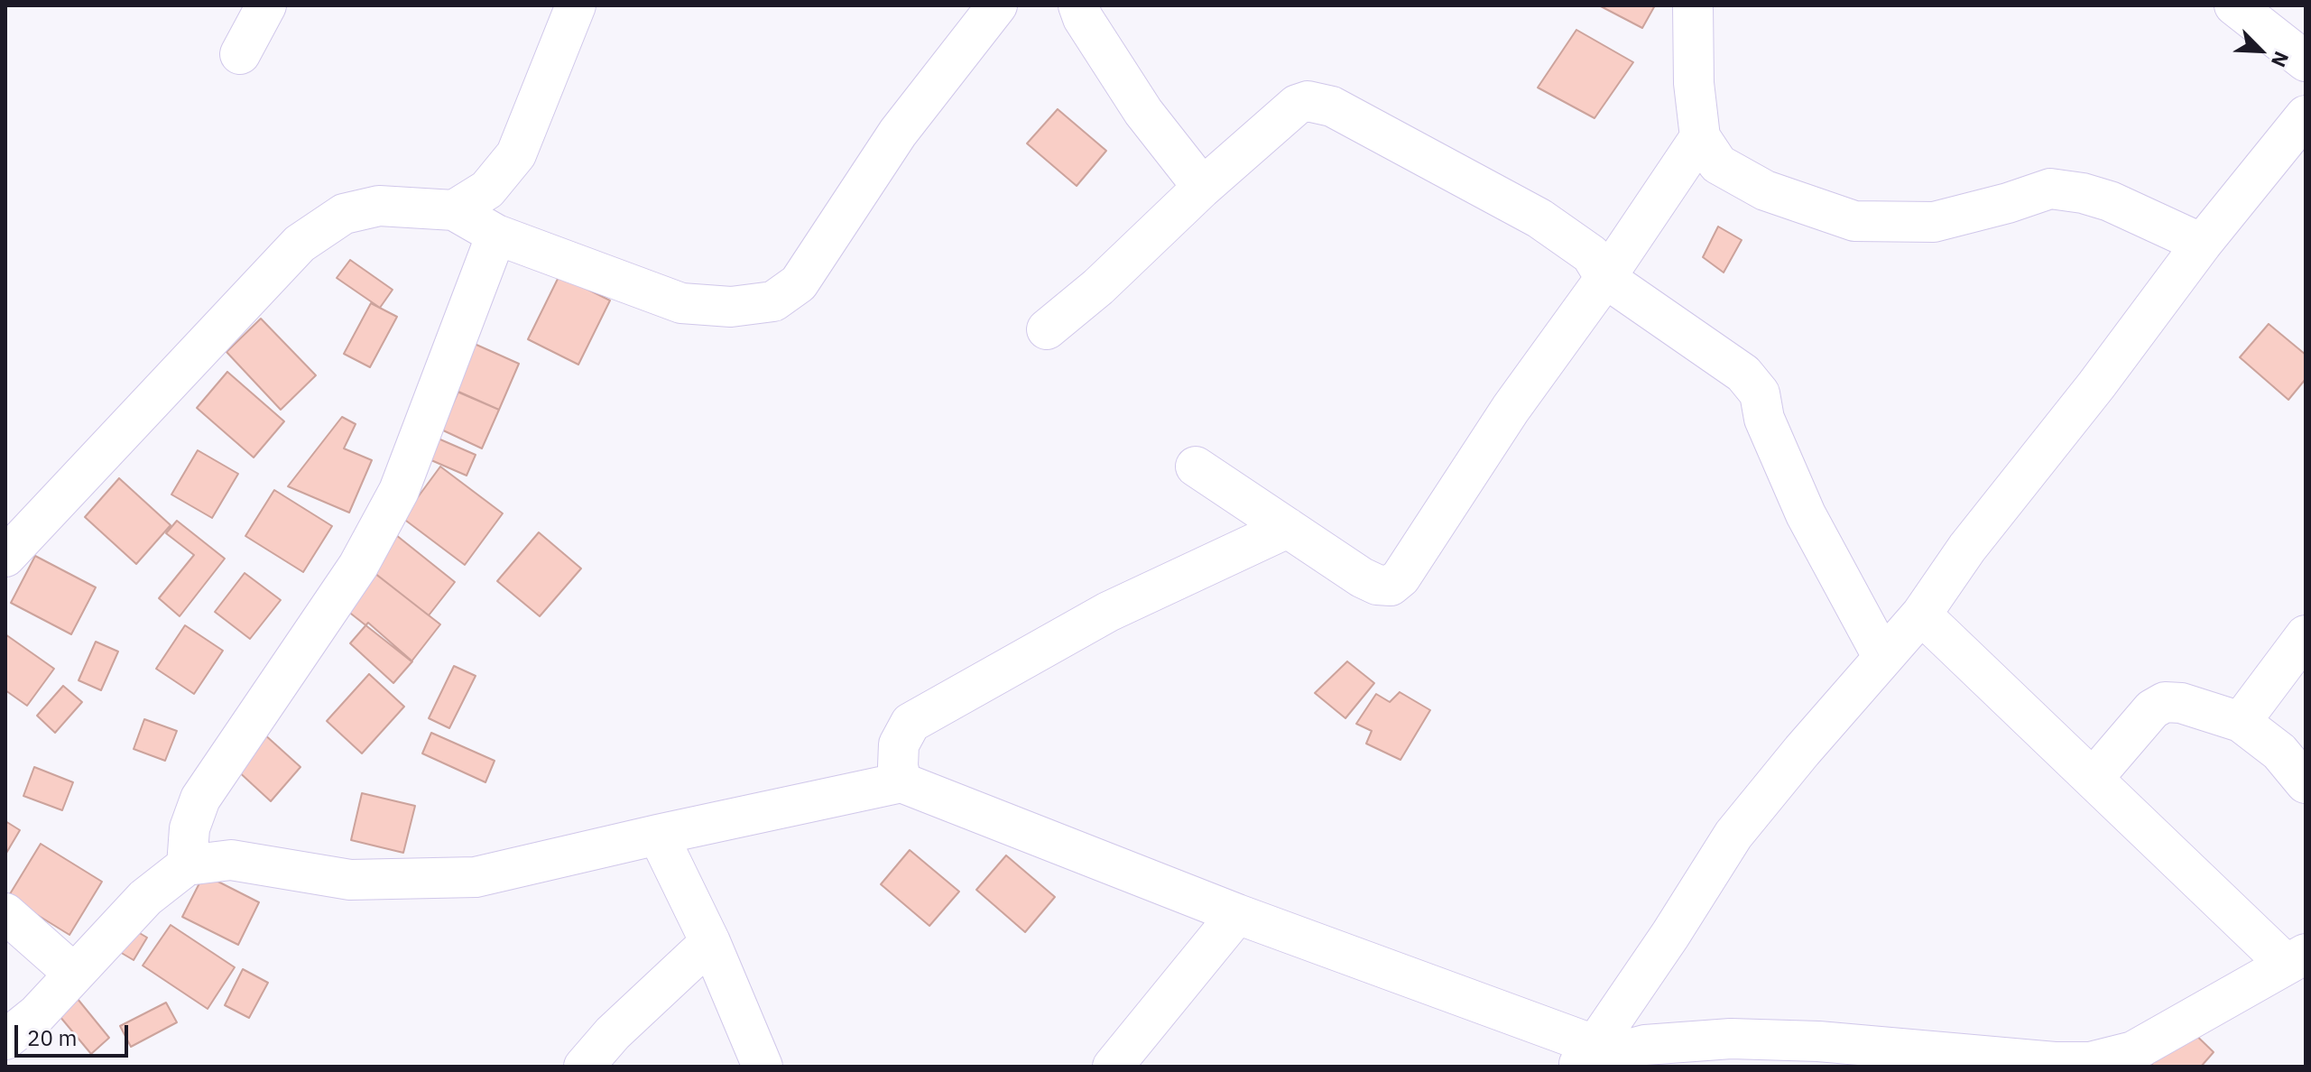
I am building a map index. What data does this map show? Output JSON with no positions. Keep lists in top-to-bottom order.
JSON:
{
  "scale_bar": "20 m",
  "north": "bottom right"
}
